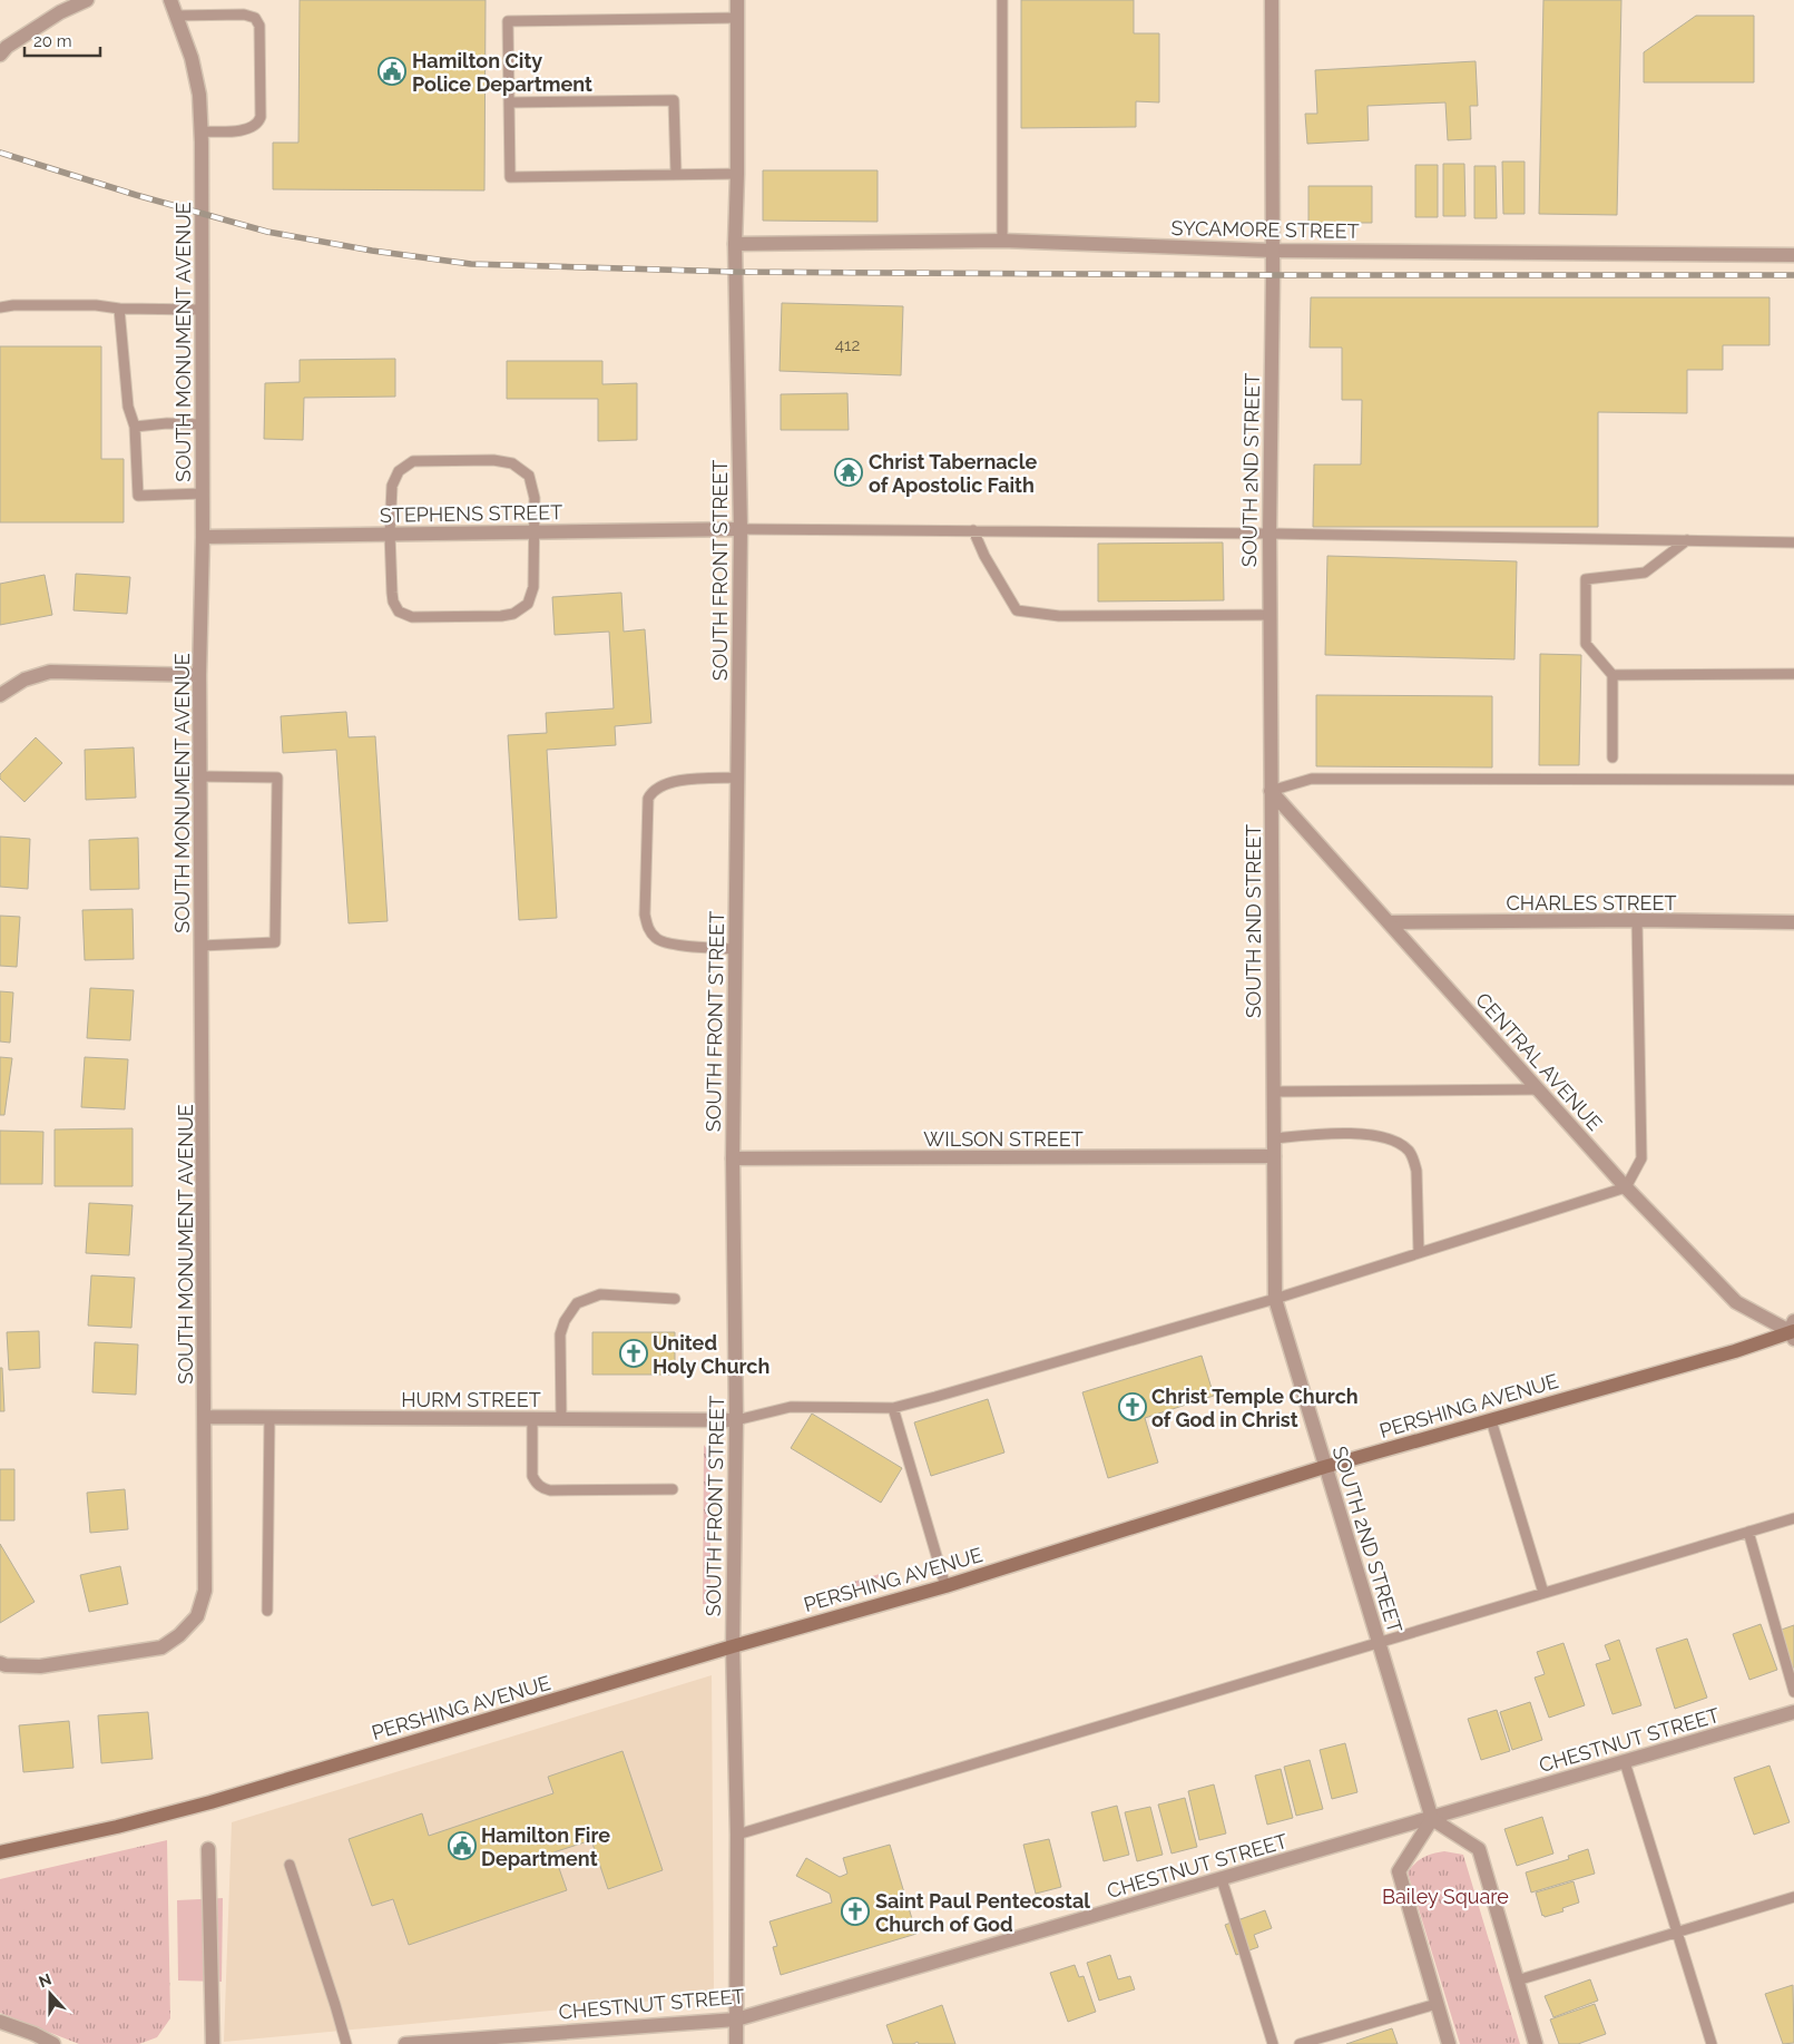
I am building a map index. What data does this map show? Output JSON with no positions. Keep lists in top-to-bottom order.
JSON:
{
  "streets": {
    "main road": ["PERSHING AVENUE"],
    "street": [
      "SYCAMORE STREET",
      "SOUTH MONUMENT AVENUE",
      "SOUTH 2ND STREET",
      "STEPHENS STREET",
      "SOUTH FRONT STREET",
      "CHARLES STREET",
      "CENTRAL AVENUE",
      "WILSON STREET",
      "HURM STREET",
      "CHESTNUT STREET"
    ]
  },
  "crossings": [
    ["SYCAMORE STREET", "SOUTH 2ND STREET"],
    ["SYCAMORE STREET", "SOUTH FRONT STREET"],
    ["SOUTH MONUMENT AVENUE", "STEPHENS STREET"],
    ["SOUTH MONUMENT AVENUE", "HURM STREET"],
    ["SOUTH 2ND STREET", "CENTRAL AVENUE"],
    ["SOUTH 2ND STREET", "WILSON STREET"],
    ["SOUTH 2ND STREET", "PERSHING AVENUE"],
    ["SOUTH 2ND STREET", "CHESTNUT STREET"],
    ["STEPHENS STREET", "SOUTH FRONT STREET"],
    ["SOUTH FRONT STREET", "WILSON STREET"],
    ["SOUTH FRONT STREET", "HURM STREET"],
    ["SOUTH FRONT STREET", "PERSHING AVENUE"],
    ["SOUTH FRONT STREET", "CHESTNUT STREET"],
    ["CHARLES STREET", "CENTRAL AVENUE"],
    ["CENTRAL AVENUE", "PERSHING AVENUE"]
  ],
  "parks": ["Bailey Square"],
  "places": {
    "public building": ["Hamilton City Police Department", "Hamilton Fire Department"],
    "temple": ["Christ Tabernacle of Apostolic Faith"],
    "church": ["United Holy Church", "Christ Temple Church of God in Christ", "Saint Paul Pentecostal Church of God"]
  },
  "house_numbers": ["412"],
  "scale_bar": "20 m",
  "north": "top"
}
